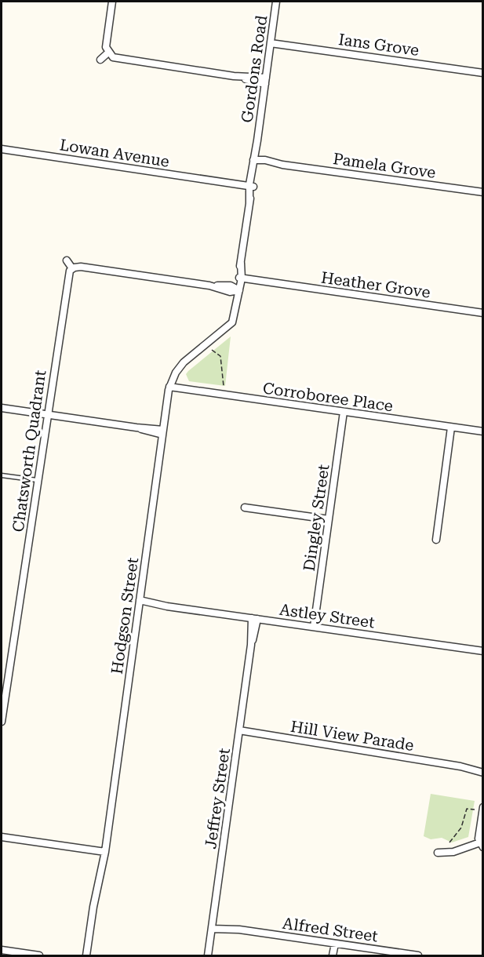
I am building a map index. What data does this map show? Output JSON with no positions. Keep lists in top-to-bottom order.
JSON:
{
  "streets": {
    "street": [
      "Ians Grove",
      "Gordons Road",
      "Lowan Avenue",
      "Pamela Grove",
      "Heather Grove",
      "Corroboree Place",
      "Chatsworth Quadrant",
      "Dingley Street",
      "Hodgson Street",
      "Astley Street",
      "Hill View Parade",
      "Jeffrey Street",
      "Alfred Street"
    ]
  },
  "crossings": [
    ["Ians Grove", "Gordons Road"],
    ["Gordons Road", "Lowan Avenue"],
    ["Gordons Road", "Pamela Grove"],
    ["Gordons Road", "Heather Grove"],
    ["Gordons Road", "Hodgson Street"],
    ["Heather Grove", "Hodgson Street"],
    ["Corroboree Place", "Dingley Street"],
    ["Corroboree Place", "Hodgson Street"],
    ["Dingley Street", "Astley Street"],
    ["Hodgson Street", "Astley Street"],
    ["Astley Street", "Jeffrey Street"],
    ["Hill View Parade", "Jeffrey Street"],
    ["Jeffrey Street", "Alfred Street"]
  ]
}
